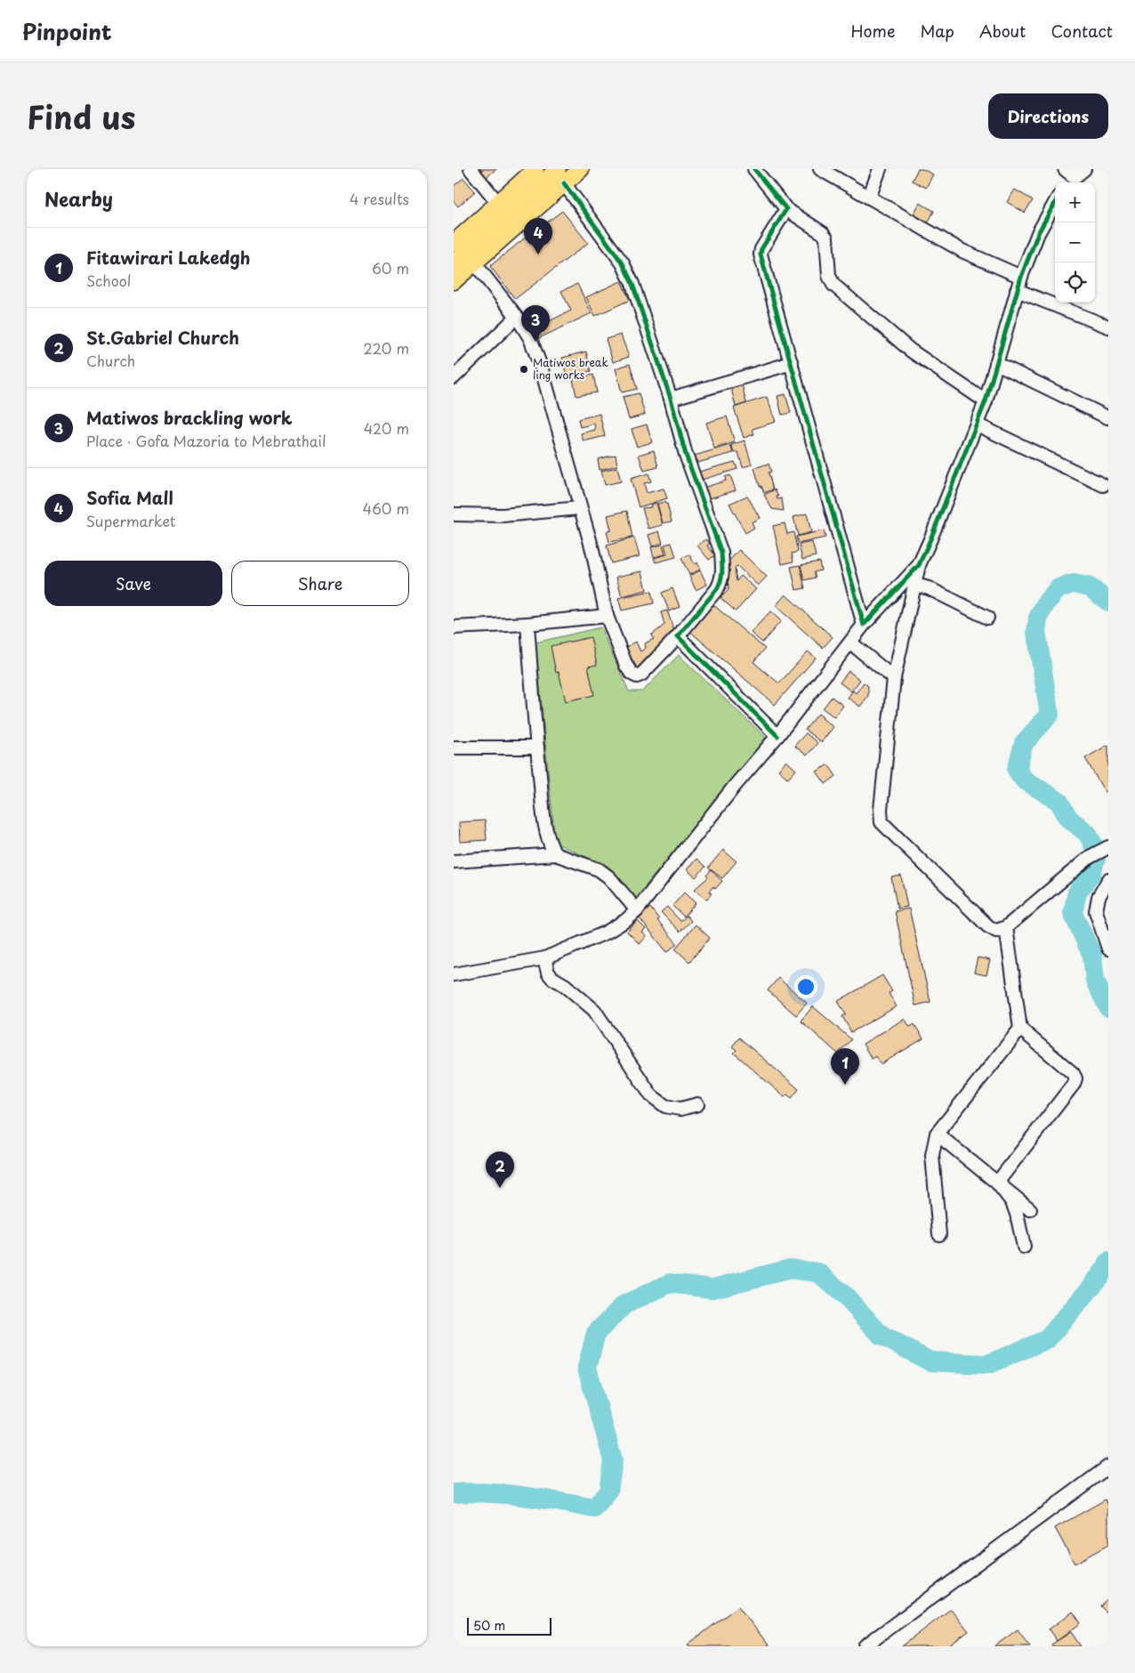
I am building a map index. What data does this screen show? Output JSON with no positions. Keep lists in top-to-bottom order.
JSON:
{
  "places": ["Matiwos break ling works"],
  "scale_bar": "50 m",
  "page": {
    "header": "Pinpoint",
    "nav": [
      "Home",
      "Map",
      "About",
      "Contact"
    ],
    "title": "Find us",
    "buttons": [
      "Directions",
      ["Save", "Share"]
    ],
    "heading": ["Nearby", "4 results"],
    "map_buttons": ["+", "−"],
    "pins": [
      "4",
      "3",
      "1",
      "2"
    ],
    "list": [
      {
        "mark": "1",
        "name": "Fitawirari Lakedgh",
        "note": "School",
        "value": "60 m"
      },
      {
        "mark": "2",
        "name": "St.Gabriel Church",
        "note": "Church",
        "value": "220 m"
      },
      {
        "mark": "3",
        "name": "Matiwos brackling work",
        "note": "Place · Gofa Mazoria to Mebrathail",
        "value": "420 m"
      },
      {
        "mark": "4",
        "name": "Sofia Mall",
        "note": "Supermarket",
        "value": "460 m"
      }
    ],
    "scale": "50 m"
  }
}
